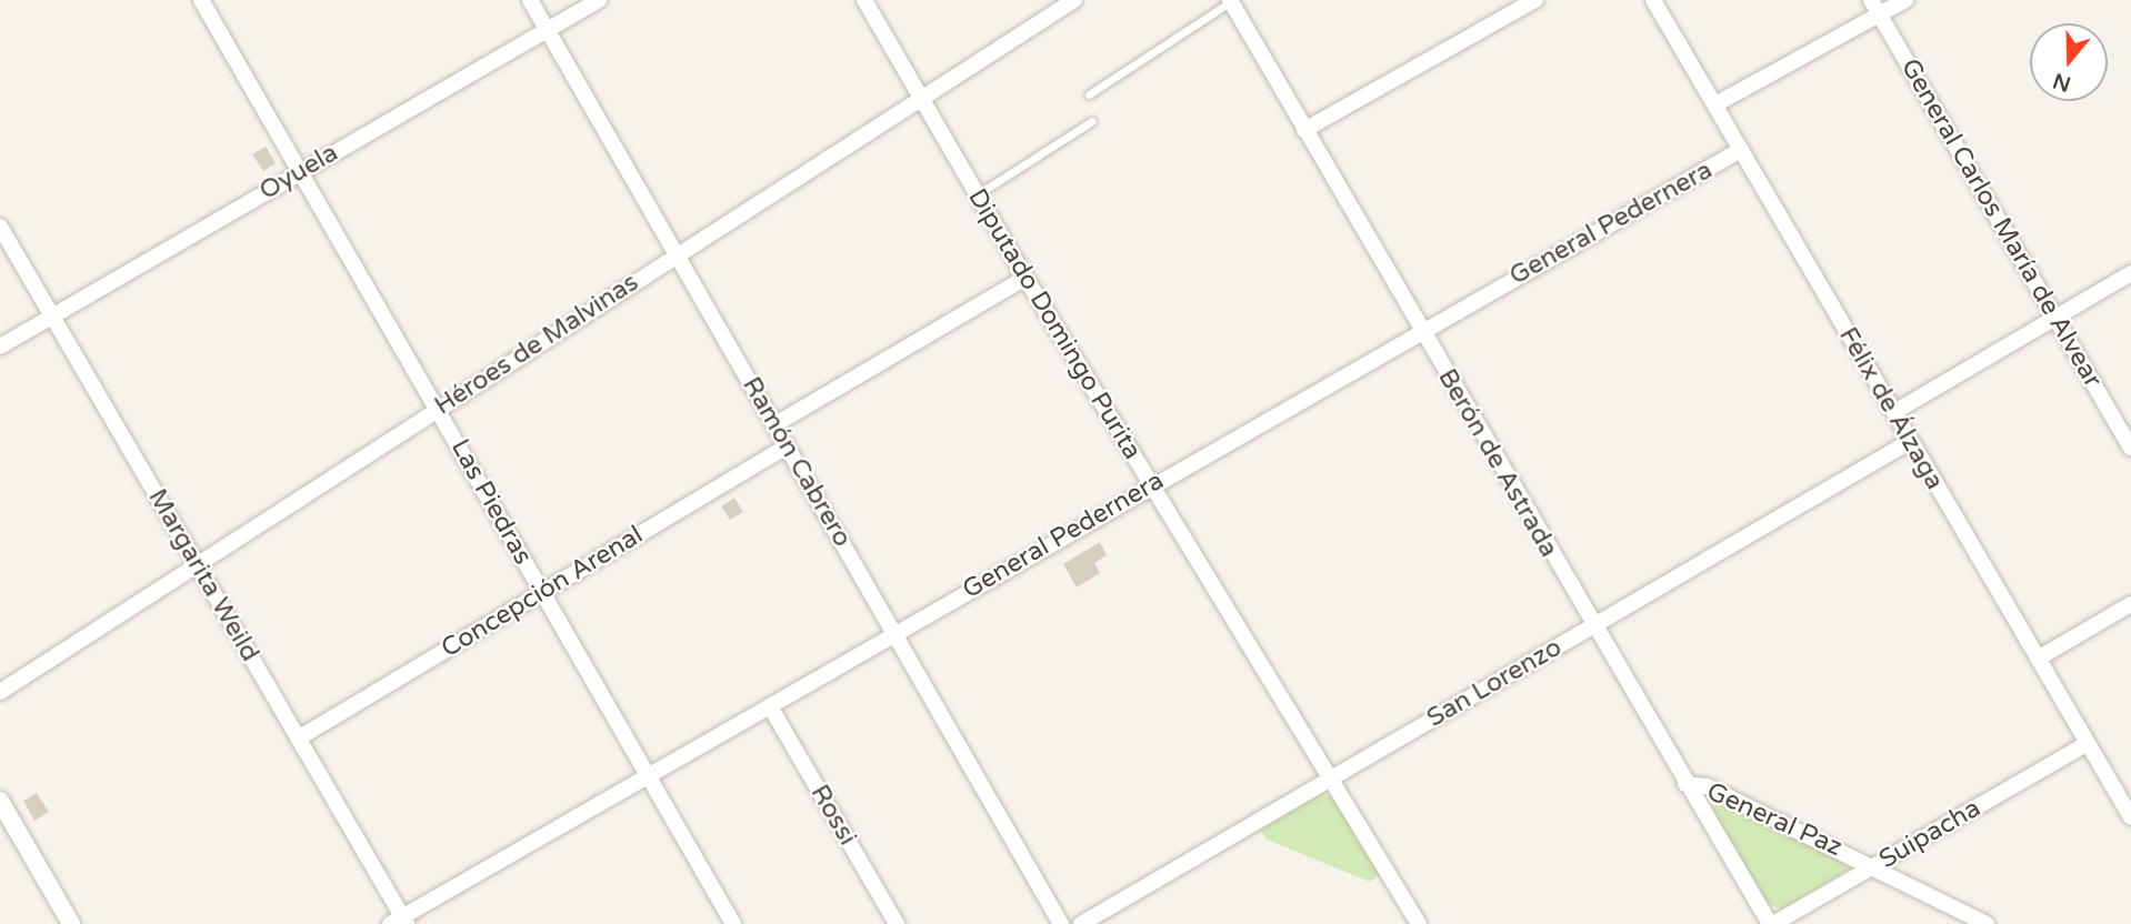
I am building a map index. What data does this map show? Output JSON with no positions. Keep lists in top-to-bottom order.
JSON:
{
  "streets": {
    "street": [
      "Oyuela",
      "General Pedernera",
      "General Carlos María de Alvear",
      "Diputado Domingo Purita",
      "Héroes de Malvinas",
      "Félix de Álzaga",
      "Ramón Cabrero",
      "Berón de Astrada",
      "Las Piedras",
      "Margarita Weild",
      "Concepción Arenal",
      "San Lorenzo",
      "Rossi",
      "General Paz",
      "Suipacha"
    ]
  },
  "crossings": [
    ["Oyuela", "Ramón Cabrero"],
    ["Oyuela", "Las Piedras"],
    ["Oyuela", "Margarita Weild"],
    ["General Pedernera", "Diputado Domingo Purita"],
    ["General Pedernera", "Félix de Álzaga"],
    ["General Pedernera", "Ramón Cabrero"],
    ["General Pedernera", "Berón de Astrada"],
    ["General Pedernera", "Las Piedras"],
    ["General Pedernera", "Margarita Weild"],
    ["General Pedernera", "Rossi"],
    ["Diputado Domingo Purita", "Héroes de Malvinas"],
    ["Diputado Domingo Purita", "San Lorenzo"],
    ["Héroes de Malvinas", "Ramón Cabrero"],
    ["Héroes de Malvinas", "Las Piedras"],
    ["Héroes de Malvinas", "Margarita Weild"],
    ["Félix de Álzaga", "San Lorenzo"],
    ["Félix de Álzaga", "Suipacha"],
    ["Ramón Cabrero", "Concepción Arenal"],
    ["Berón de Astrada", "San Lorenzo"],
    ["Berón de Astrada", "General Paz"],
    ["Berón de Astrada", "Suipacha"],
    ["Las Piedras", "Concepción Arenal"],
    ["Margarita Weild", "Concepción Arenal"],
    ["General Paz", "Suipacha"]
  ],
  "north": "bottom"
}
